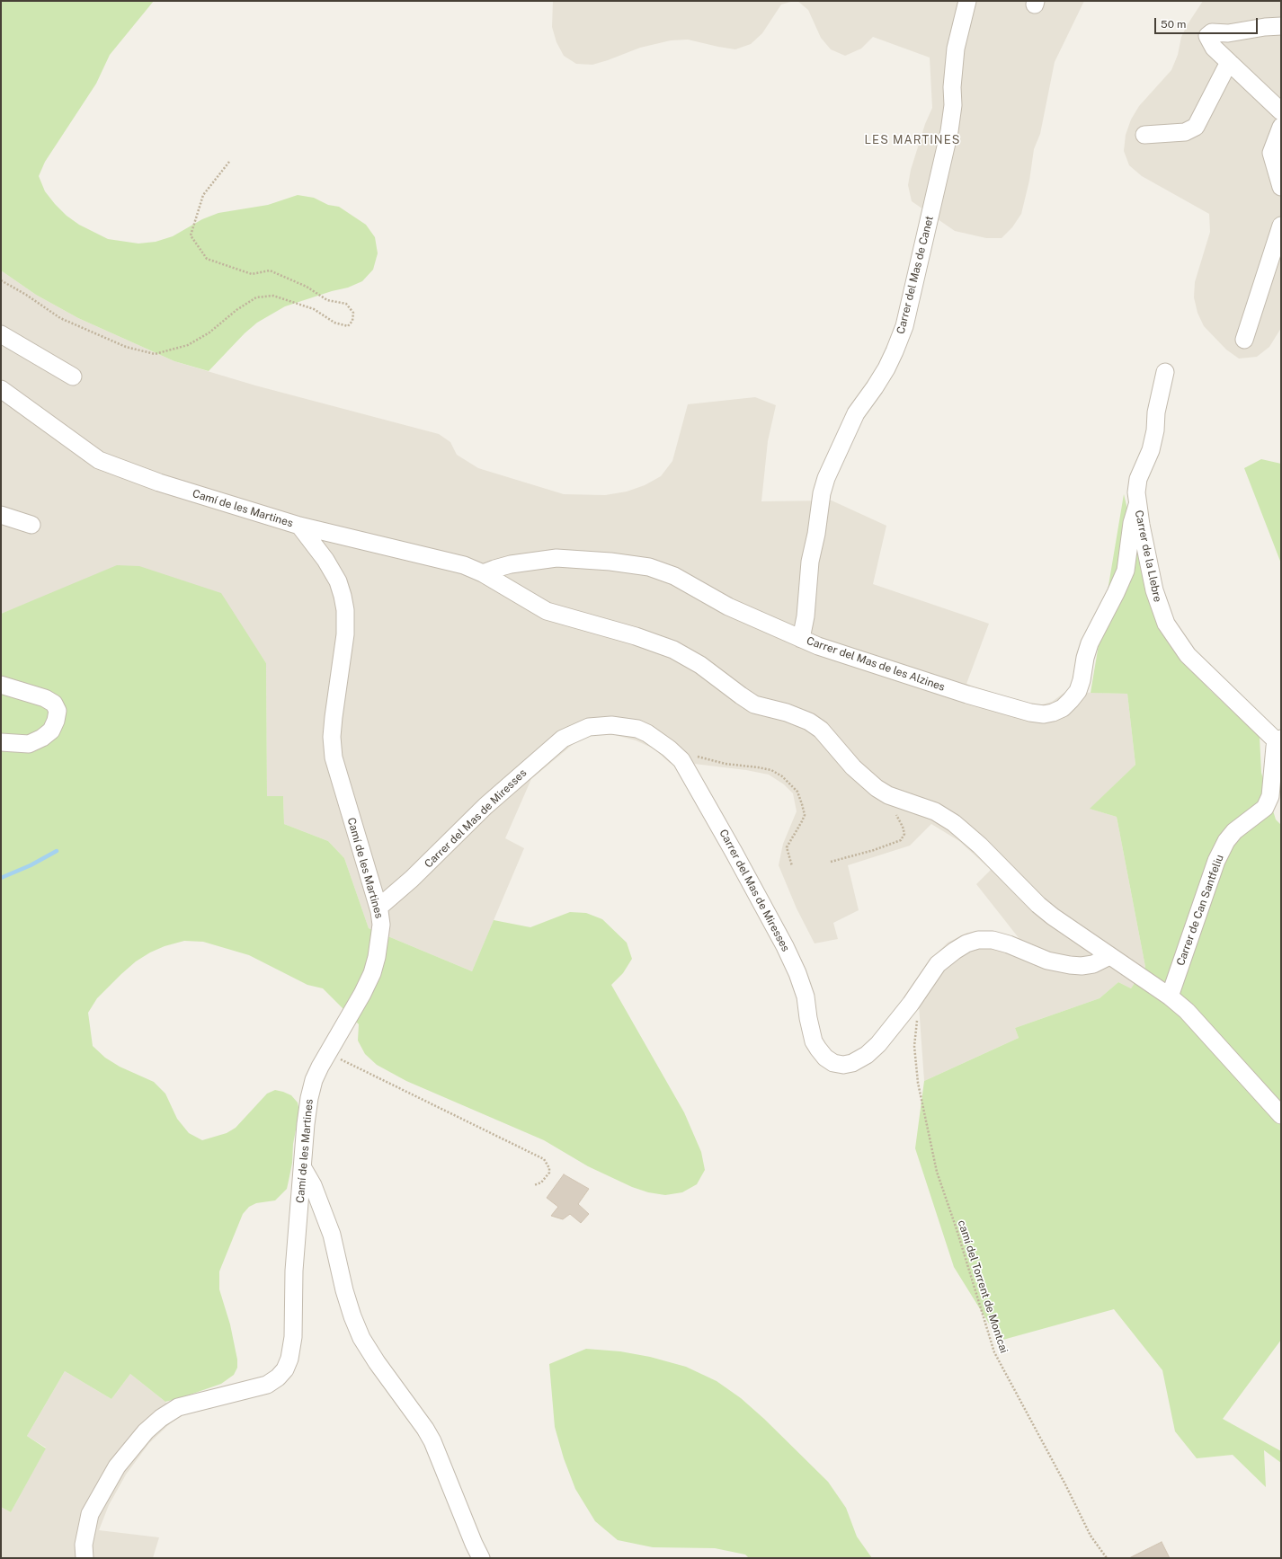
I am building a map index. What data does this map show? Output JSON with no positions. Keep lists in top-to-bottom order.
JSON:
{
  "streets": {
    "street": [
      "Carrer del Mas de Canet",
      "Camí de les Martines",
      "Carrer de la Llebre",
      "Carrer del Mas de les Alzines",
      "Carrer del Mas de Miresses",
      "Carrer de Can Santfeliu"
    ],
    "path": ["camí del Torrent de Montcai"]
  },
  "crossings": [
    ["Carrer del Mas de Canet", "Carrer del Mas de les Alzines"],
    ["Camí de les Martines", "Carrer del Mas de Miresses"],
    ["Carrer de la Llebre", "Carrer del Mas de les Alzines"],
    ["Carrer de la Llebre", "Carrer de Can Santfeliu"]
  ],
  "districts": ["LES MARTINES"],
  "scale_bar": "50 m"
}
